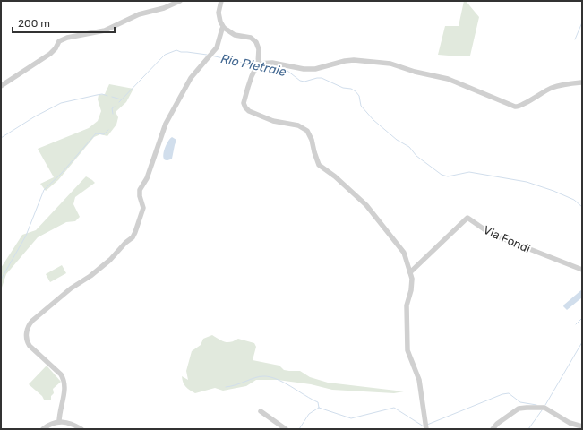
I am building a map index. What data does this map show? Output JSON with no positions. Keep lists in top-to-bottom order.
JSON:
{
  "streets": {
    "street": ["Via Fondi"]
  },
  "water": ["Rio Pietraie"],
  "scale_bar": "200 m"
}
